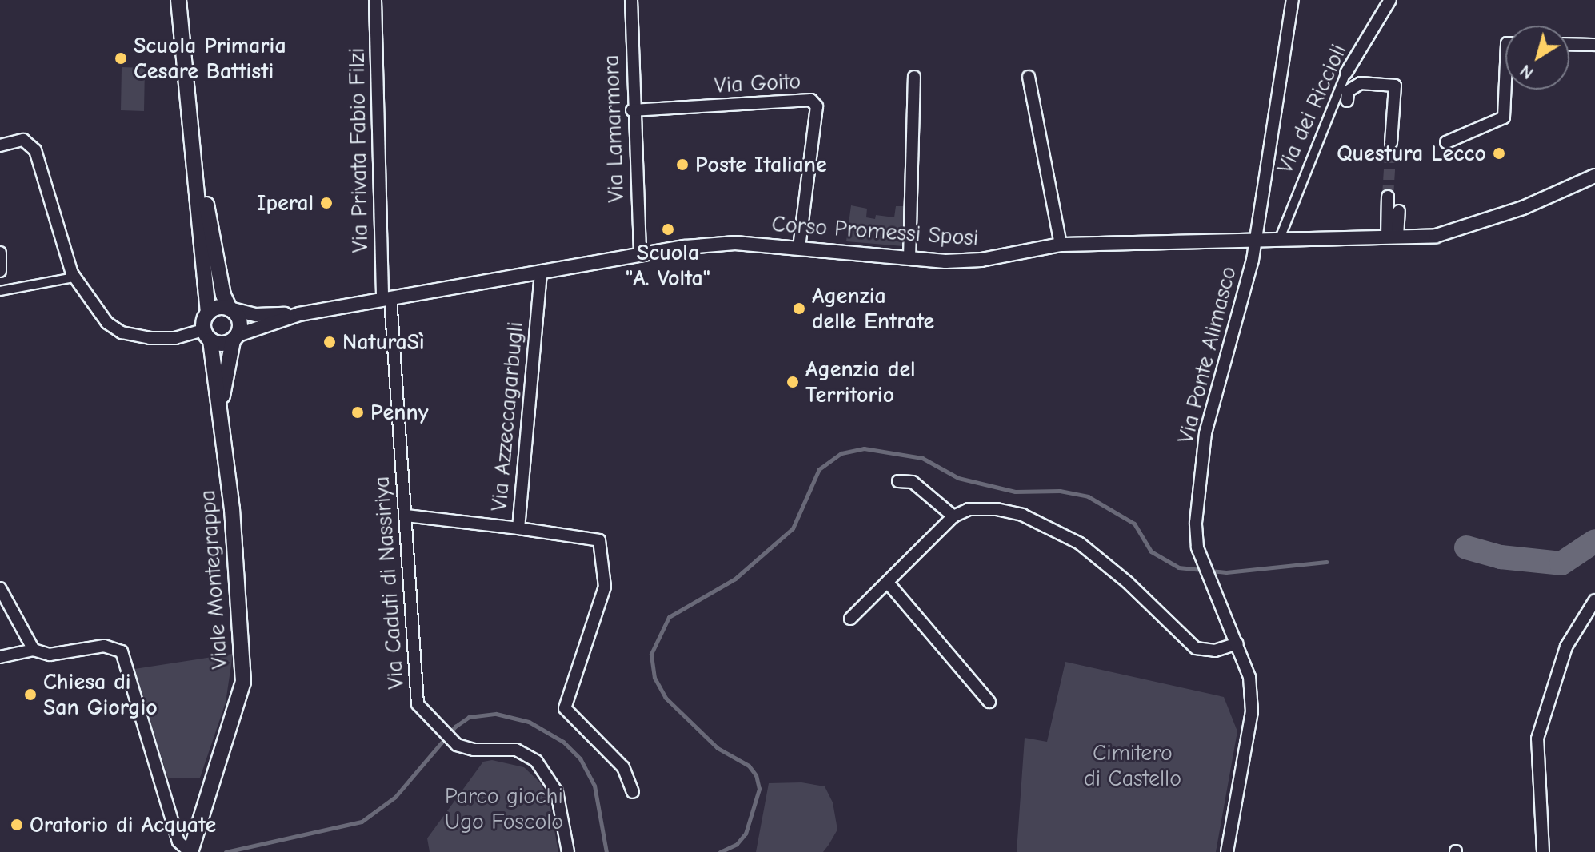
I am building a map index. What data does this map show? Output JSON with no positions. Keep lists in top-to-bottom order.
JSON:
{
  "streets": {
    "main road": ["Viale Montegrappa"],
    "street": [
      "Via Goito",
      "Via dei Riccioli",
      "Via Lamarmora",
      "Via Privata Fabio Filzi",
      "Corso Promessi Sposi",
      "Via Ponte Alimasco",
      "Via Azzeccagarbugli",
      "Via Caduti di Nassiriya"
    ]
  },
  "crossings": [
    ["Via Goito", "Via Lamarmora"],
    ["Via Goito", "Corso Promessi Sposi"],
    ["Via dei Riccioli", "Corso Promessi Sposi"],
    ["Via Lamarmora", "Corso Promessi Sposi"],
    ["Via Privata Fabio Filzi", "Corso Promessi Sposi"],
    ["Via Privata Fabio Filzi", "Via Caduti di Nassiriya"],
    ["Corso Promessi Sposi", "Via Ponte Alimasco"],
    ["Corso Promessi Sposi", "Via Azzeccagarbugli"],
    ["Corso Promessi Sposi", "Viale Montegrappa"],
    ["Corso Promessi Sposi", "Via Caduti di Nassiriya"],
    ["Via Azzeccagarbugli", "Via Caduti di Nassiriya"]
  ],
  "parks": ["Cimitero di Castello", "Parco giochi Ugo Foscolo"],
  "places": [
    "Scuola Primaria Cesare Battisti",
    "Questura Lecco",
    "Poste Italiane",
    "Iperal",
    "Scuola \"A. Volta\"",
    "Agenzia delle Entrate",
    "NaturaSì",
    "Agenzia del Territorio",
    "Penny",
    "Chiesa di San Giorgio",
    "Oratorio di Acquate"
  ],
  "north": "bottom left"
}
